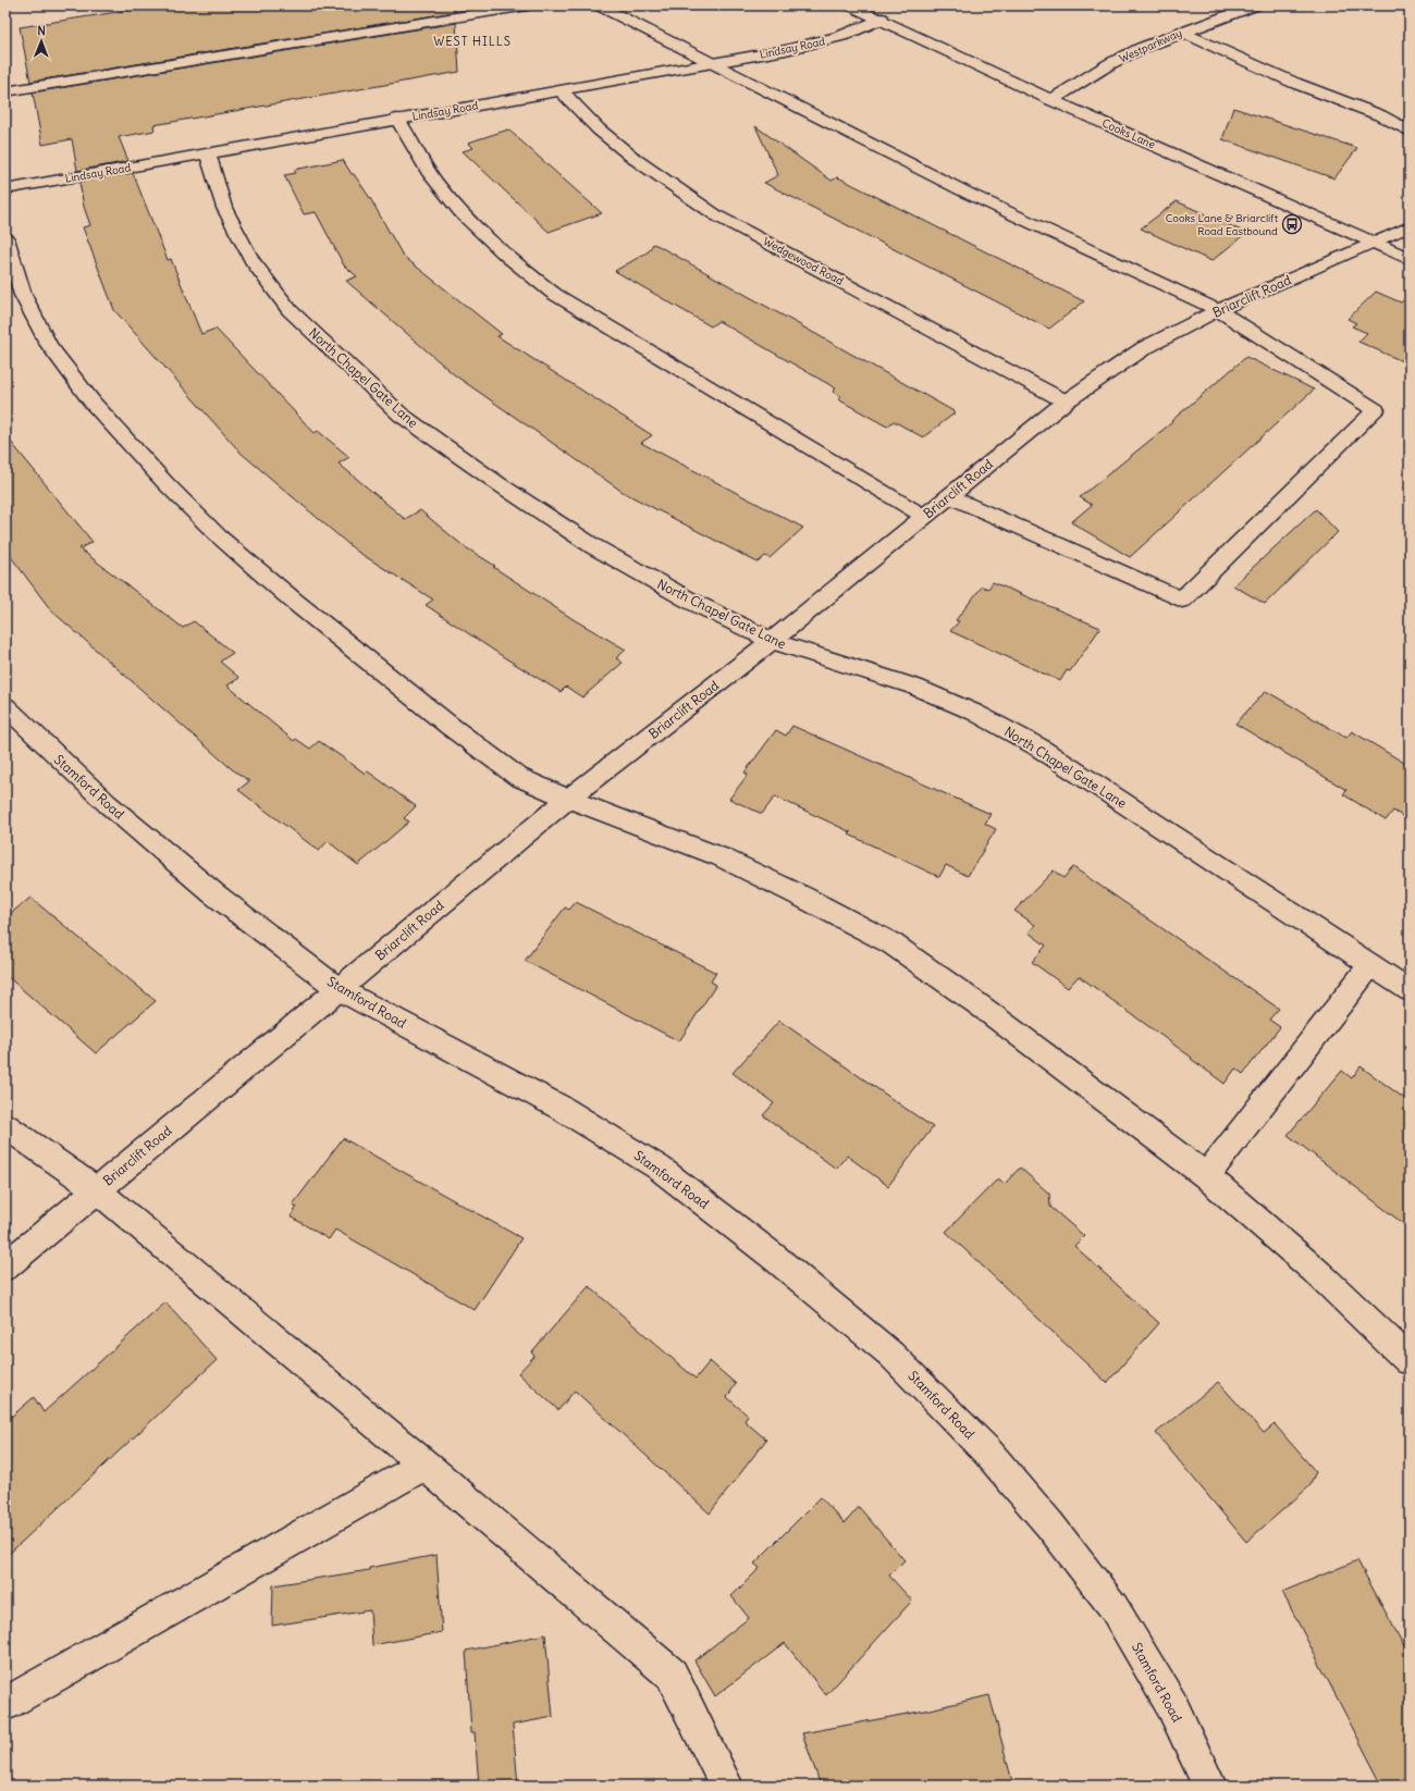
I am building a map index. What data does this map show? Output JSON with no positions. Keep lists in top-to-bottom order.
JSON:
{
  "streets": {
    "street": [
      "Westparkway",
      "Lindsay Road",
      "Cooks Lane",
      "Wedgewood Road",
      "Briarclift Road",
      "North Chapel Gate Lane",
      "Stamford Road"
    ]
  },
  "crossings": [
    ["Westparkway", "Cooks Lane"],
    ["Lindsay Road", "Cooks Lane"],
    ["Lindsay Road", "Wedgewood Road"],
    ["Lindsay Road", "North Chapel Gate Lane"],
    ["Cooks Lane", "Briarclift Road"],
    ["Wedgewood Road", "Briarclift Road"],
    ["Briarclift Road", "North Chapel Gate Lane"],
    ["Briarclift Road", "Stamford Road"]
  ],
  "districts": ["WEST HILLS"],
  "places": {
    "bus stop": ["Cooks Lane & Briarclift Road Eastbound"]
  },
  "north": "top"
}
